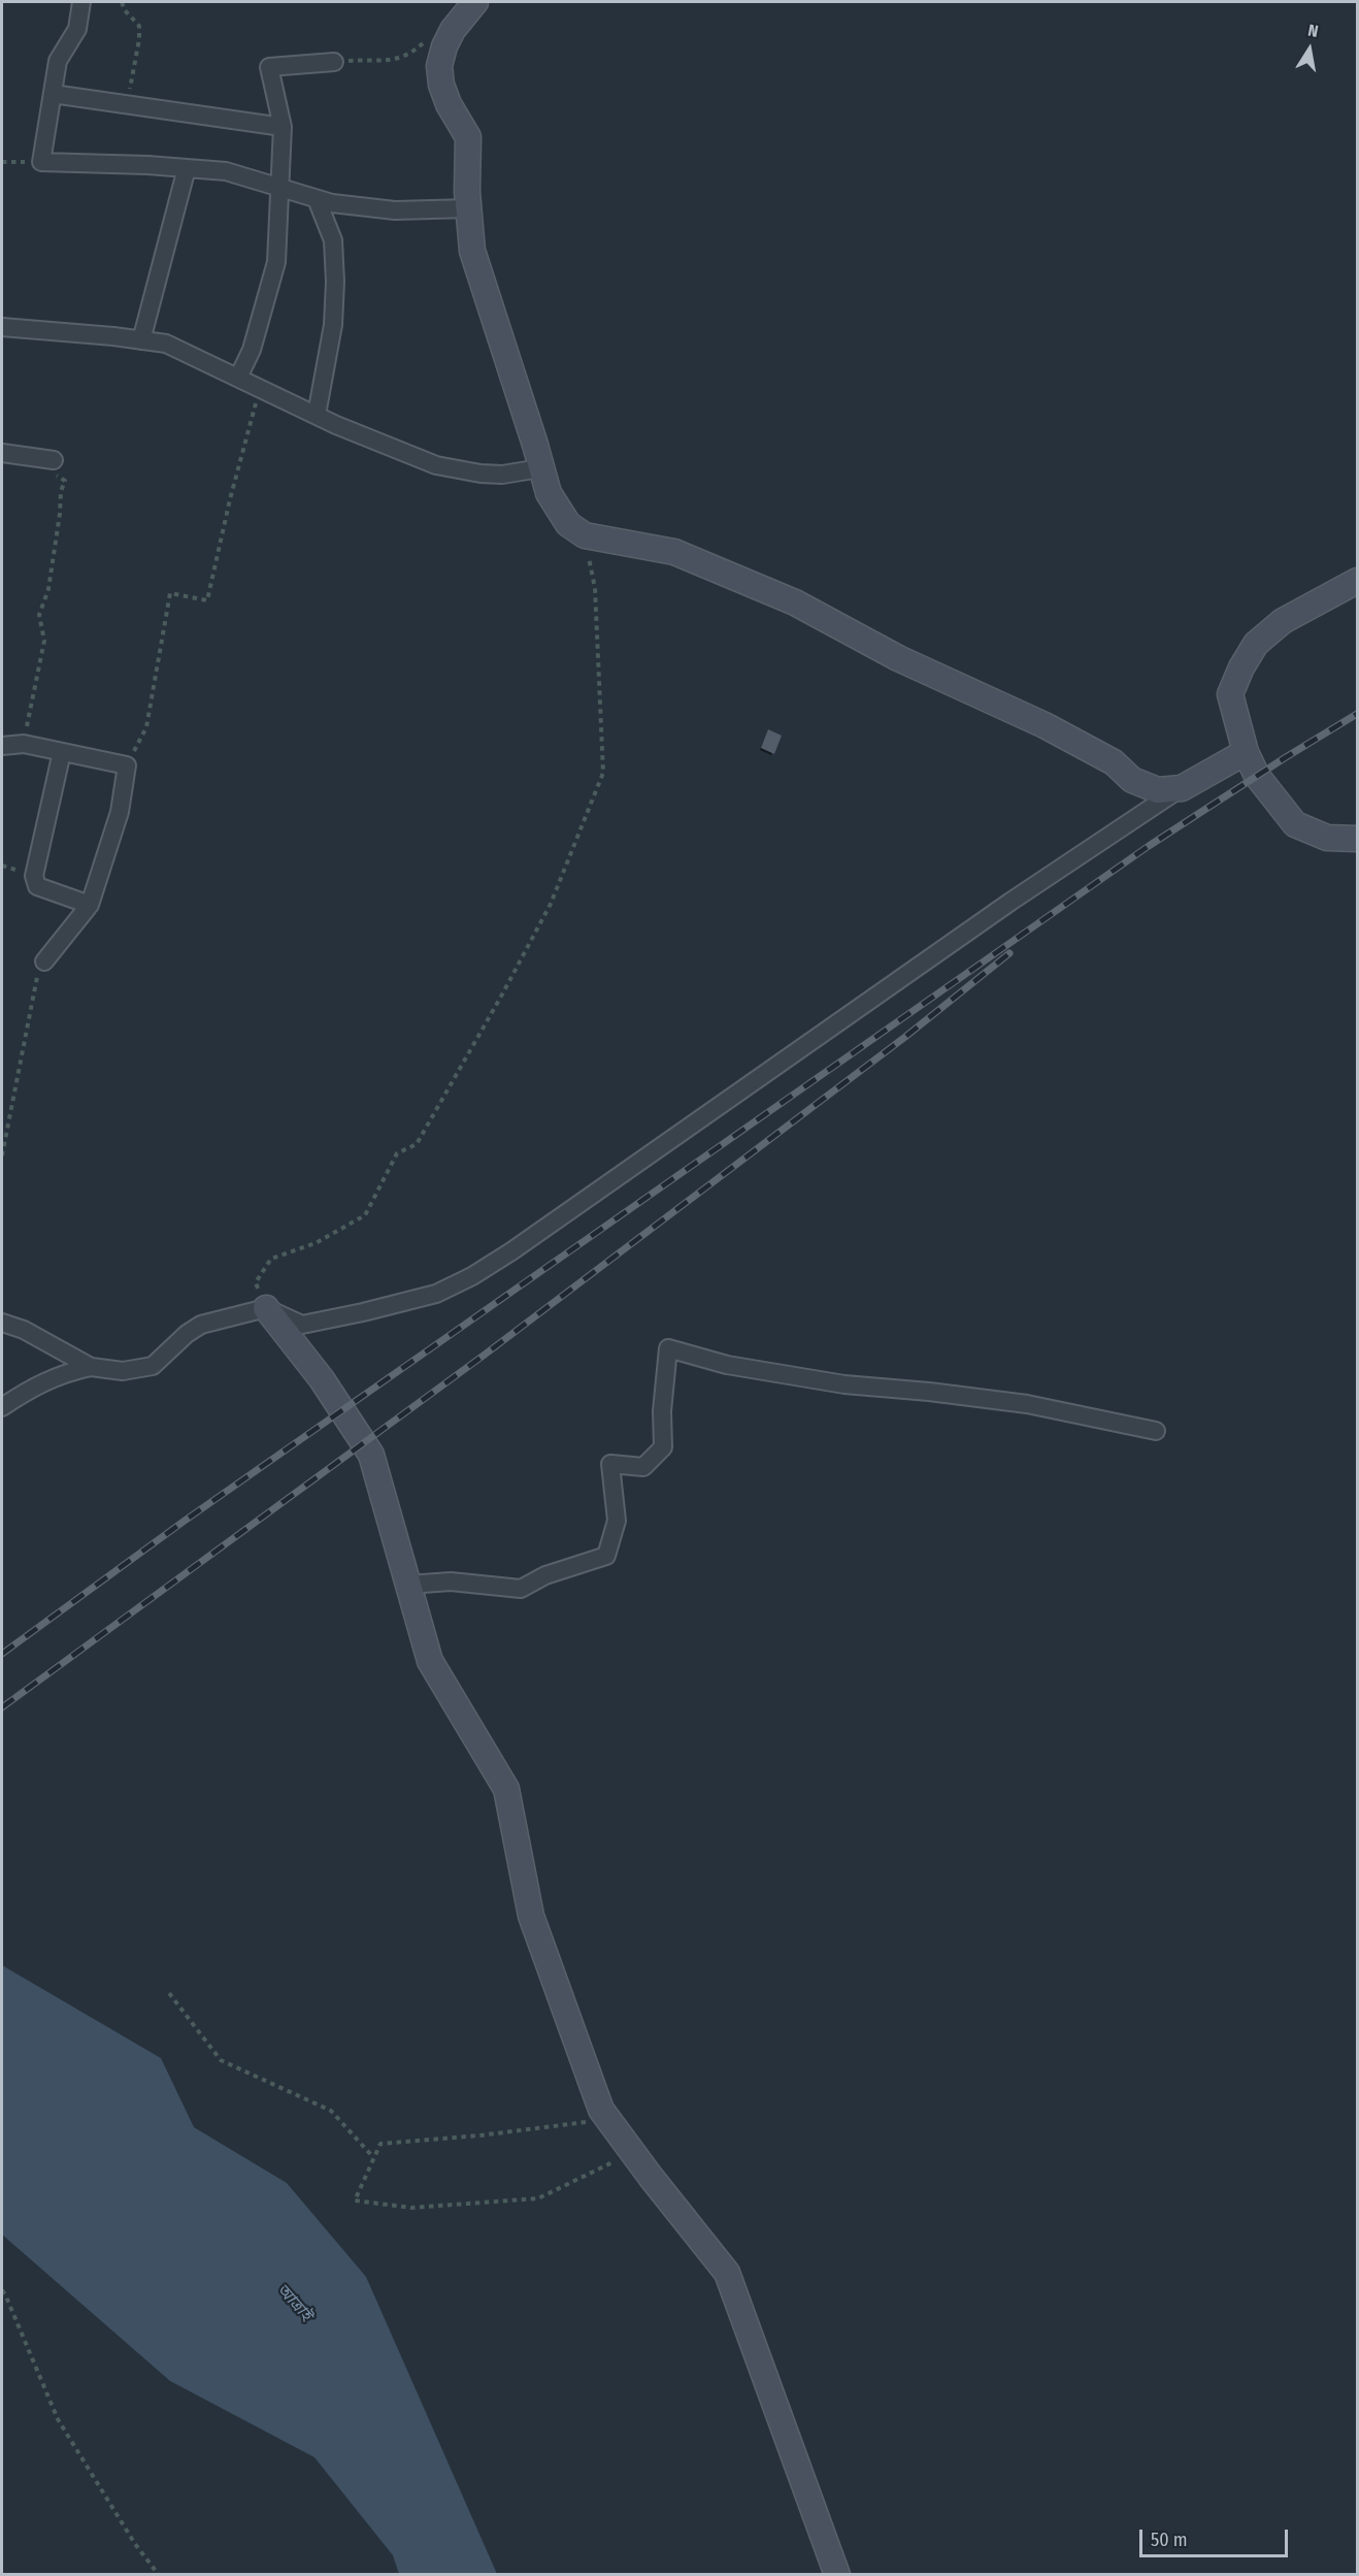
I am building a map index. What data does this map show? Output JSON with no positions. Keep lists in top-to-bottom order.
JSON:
{
  "water": ["আত্রাই"],
  "scale_bar": "50 m",
  "north": "top"
}
